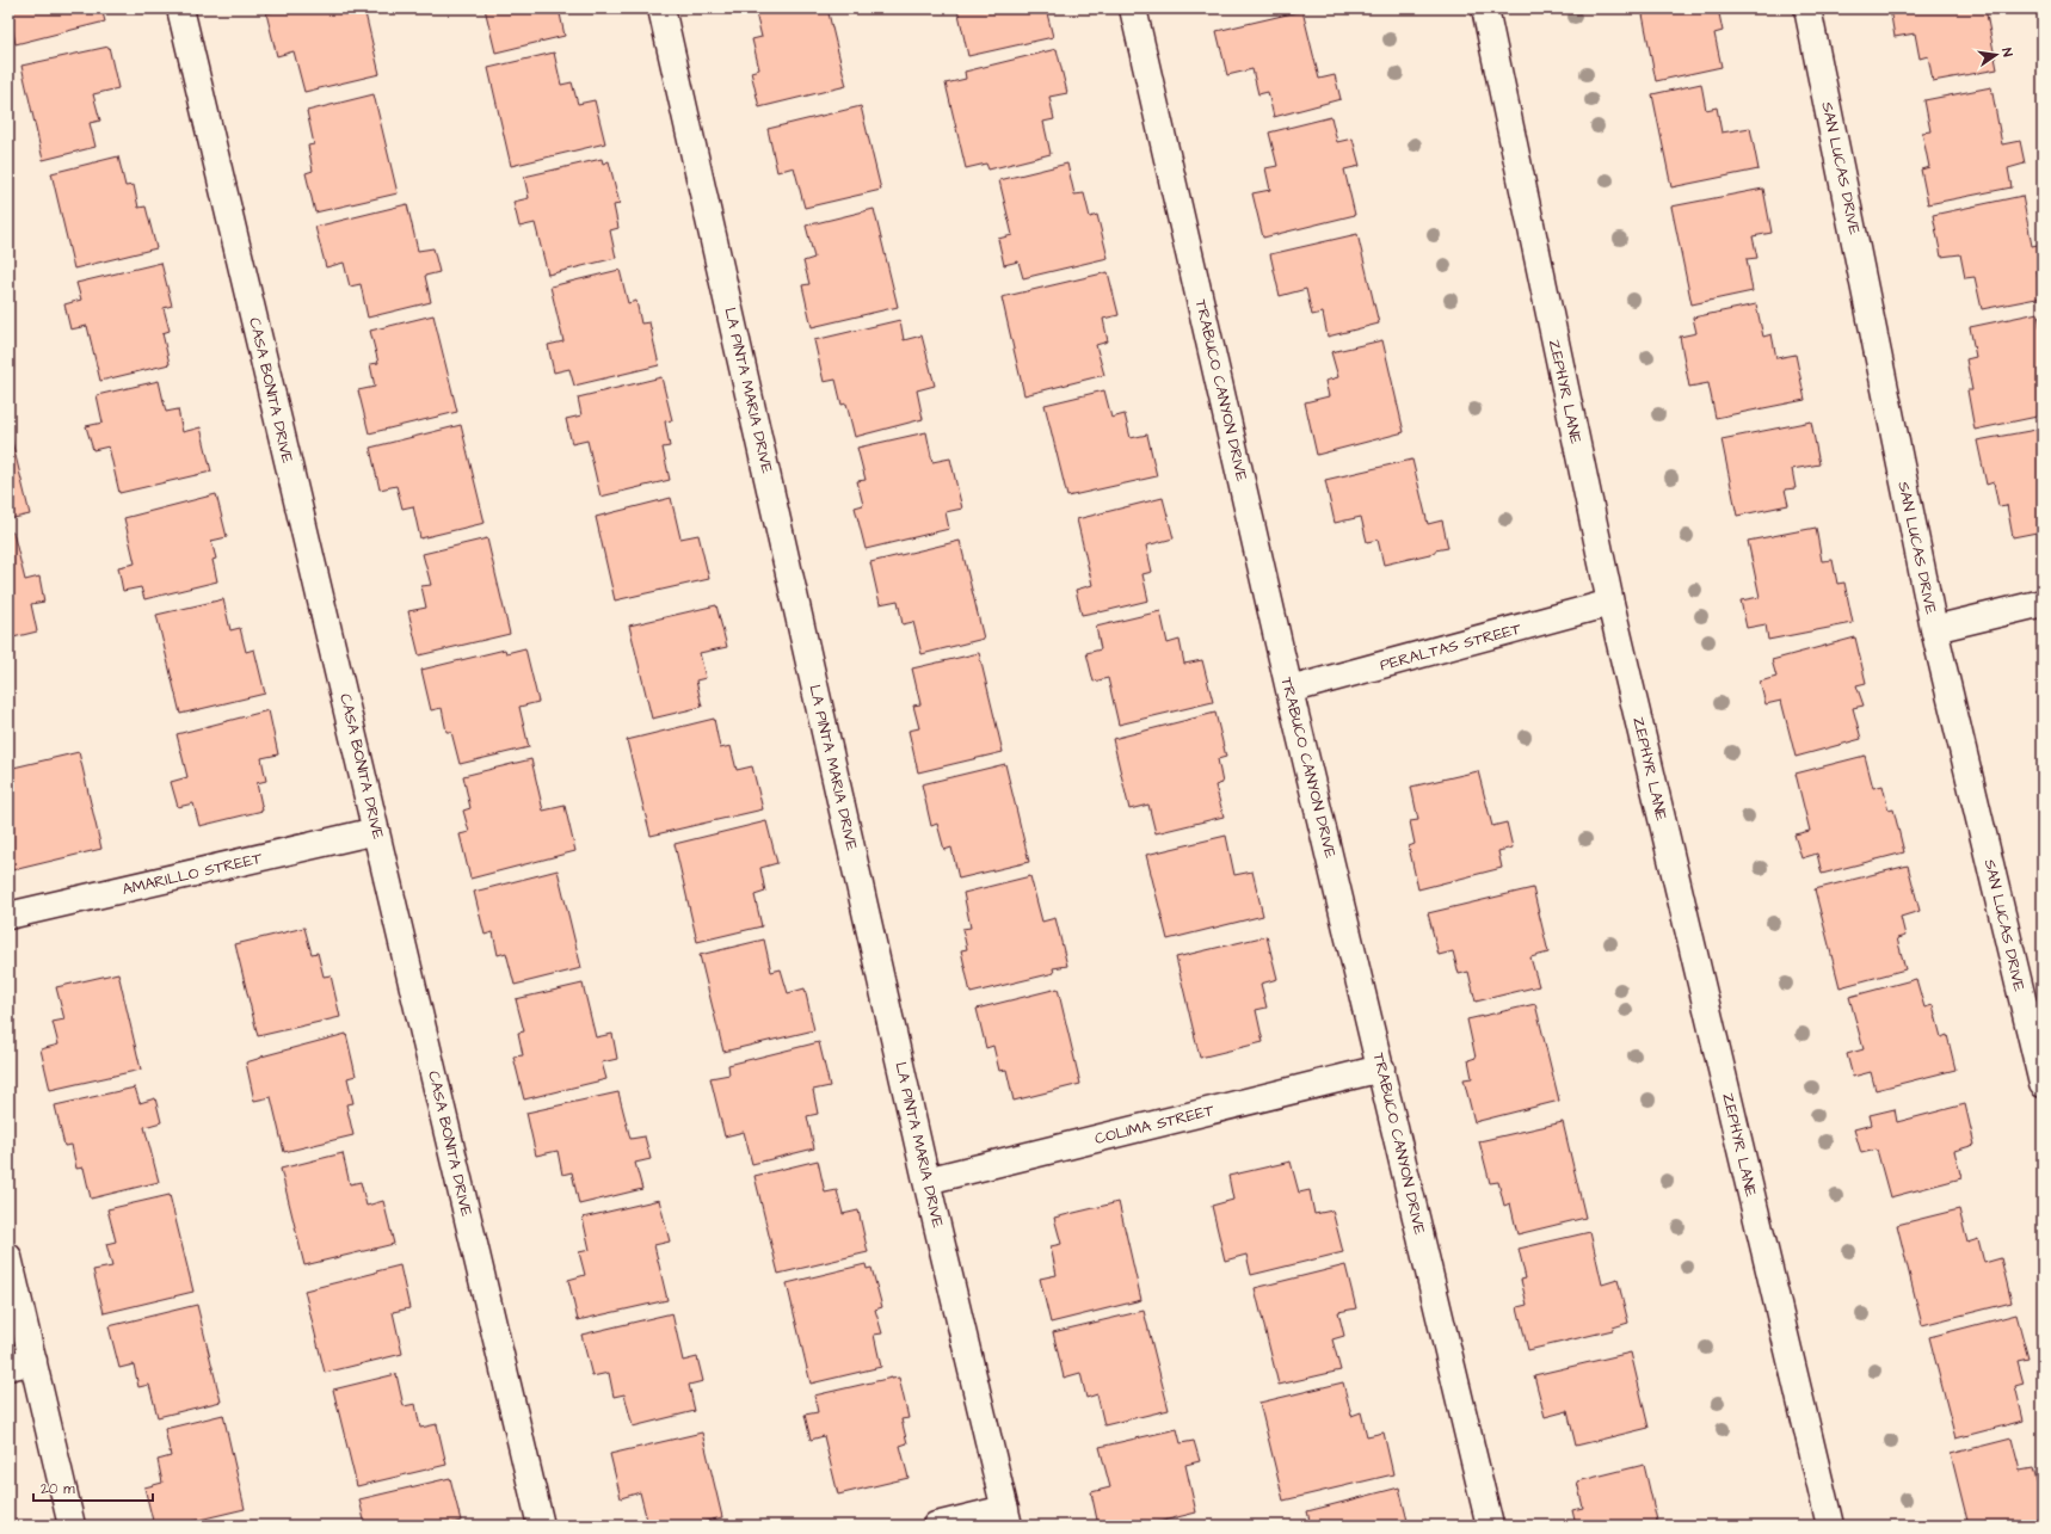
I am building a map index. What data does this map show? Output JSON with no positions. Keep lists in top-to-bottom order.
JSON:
{
  "streets": {
    "street": [
      "SAN LUCAS DRIVE",
      "CASA BONITA DRIVE",
      "LA PINTA MARIA DRIVE",
      "TRABUCO CANYON DRIVE",
      "ZEPHYR LANE",
      "PERALTAS STREET",
      "AMARILLO STREET",
      "COLIMA STREET"
    ]
  },
  "crossings": [
    ["CASA BONITA DRIVE", "AMARILLO STREET"],
    ["LA PINTA MARIA DRIVE", "COLIMA STREET"],
    ["TRABUCO CANYON DRIVE", "PERALTAS STREET"],
    ["TRABUCO CANYON DRIVE", "COLIMA STREET"],
    ["ZEPHYR LANE", "PERALTAS STREET"]
  ],
  "scale_bar": "20 m",
  "north": "right"
}
